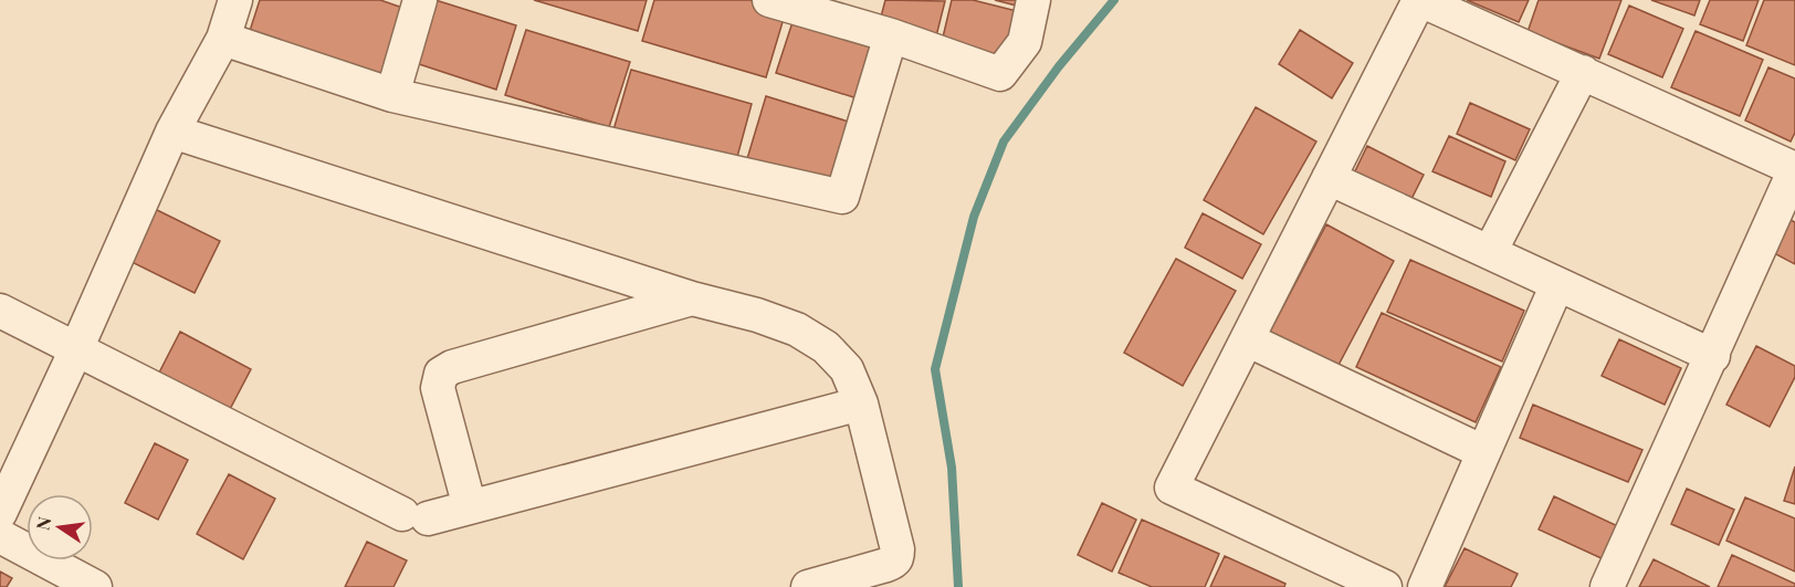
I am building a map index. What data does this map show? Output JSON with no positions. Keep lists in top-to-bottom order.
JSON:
{
  "north": "left"
}
